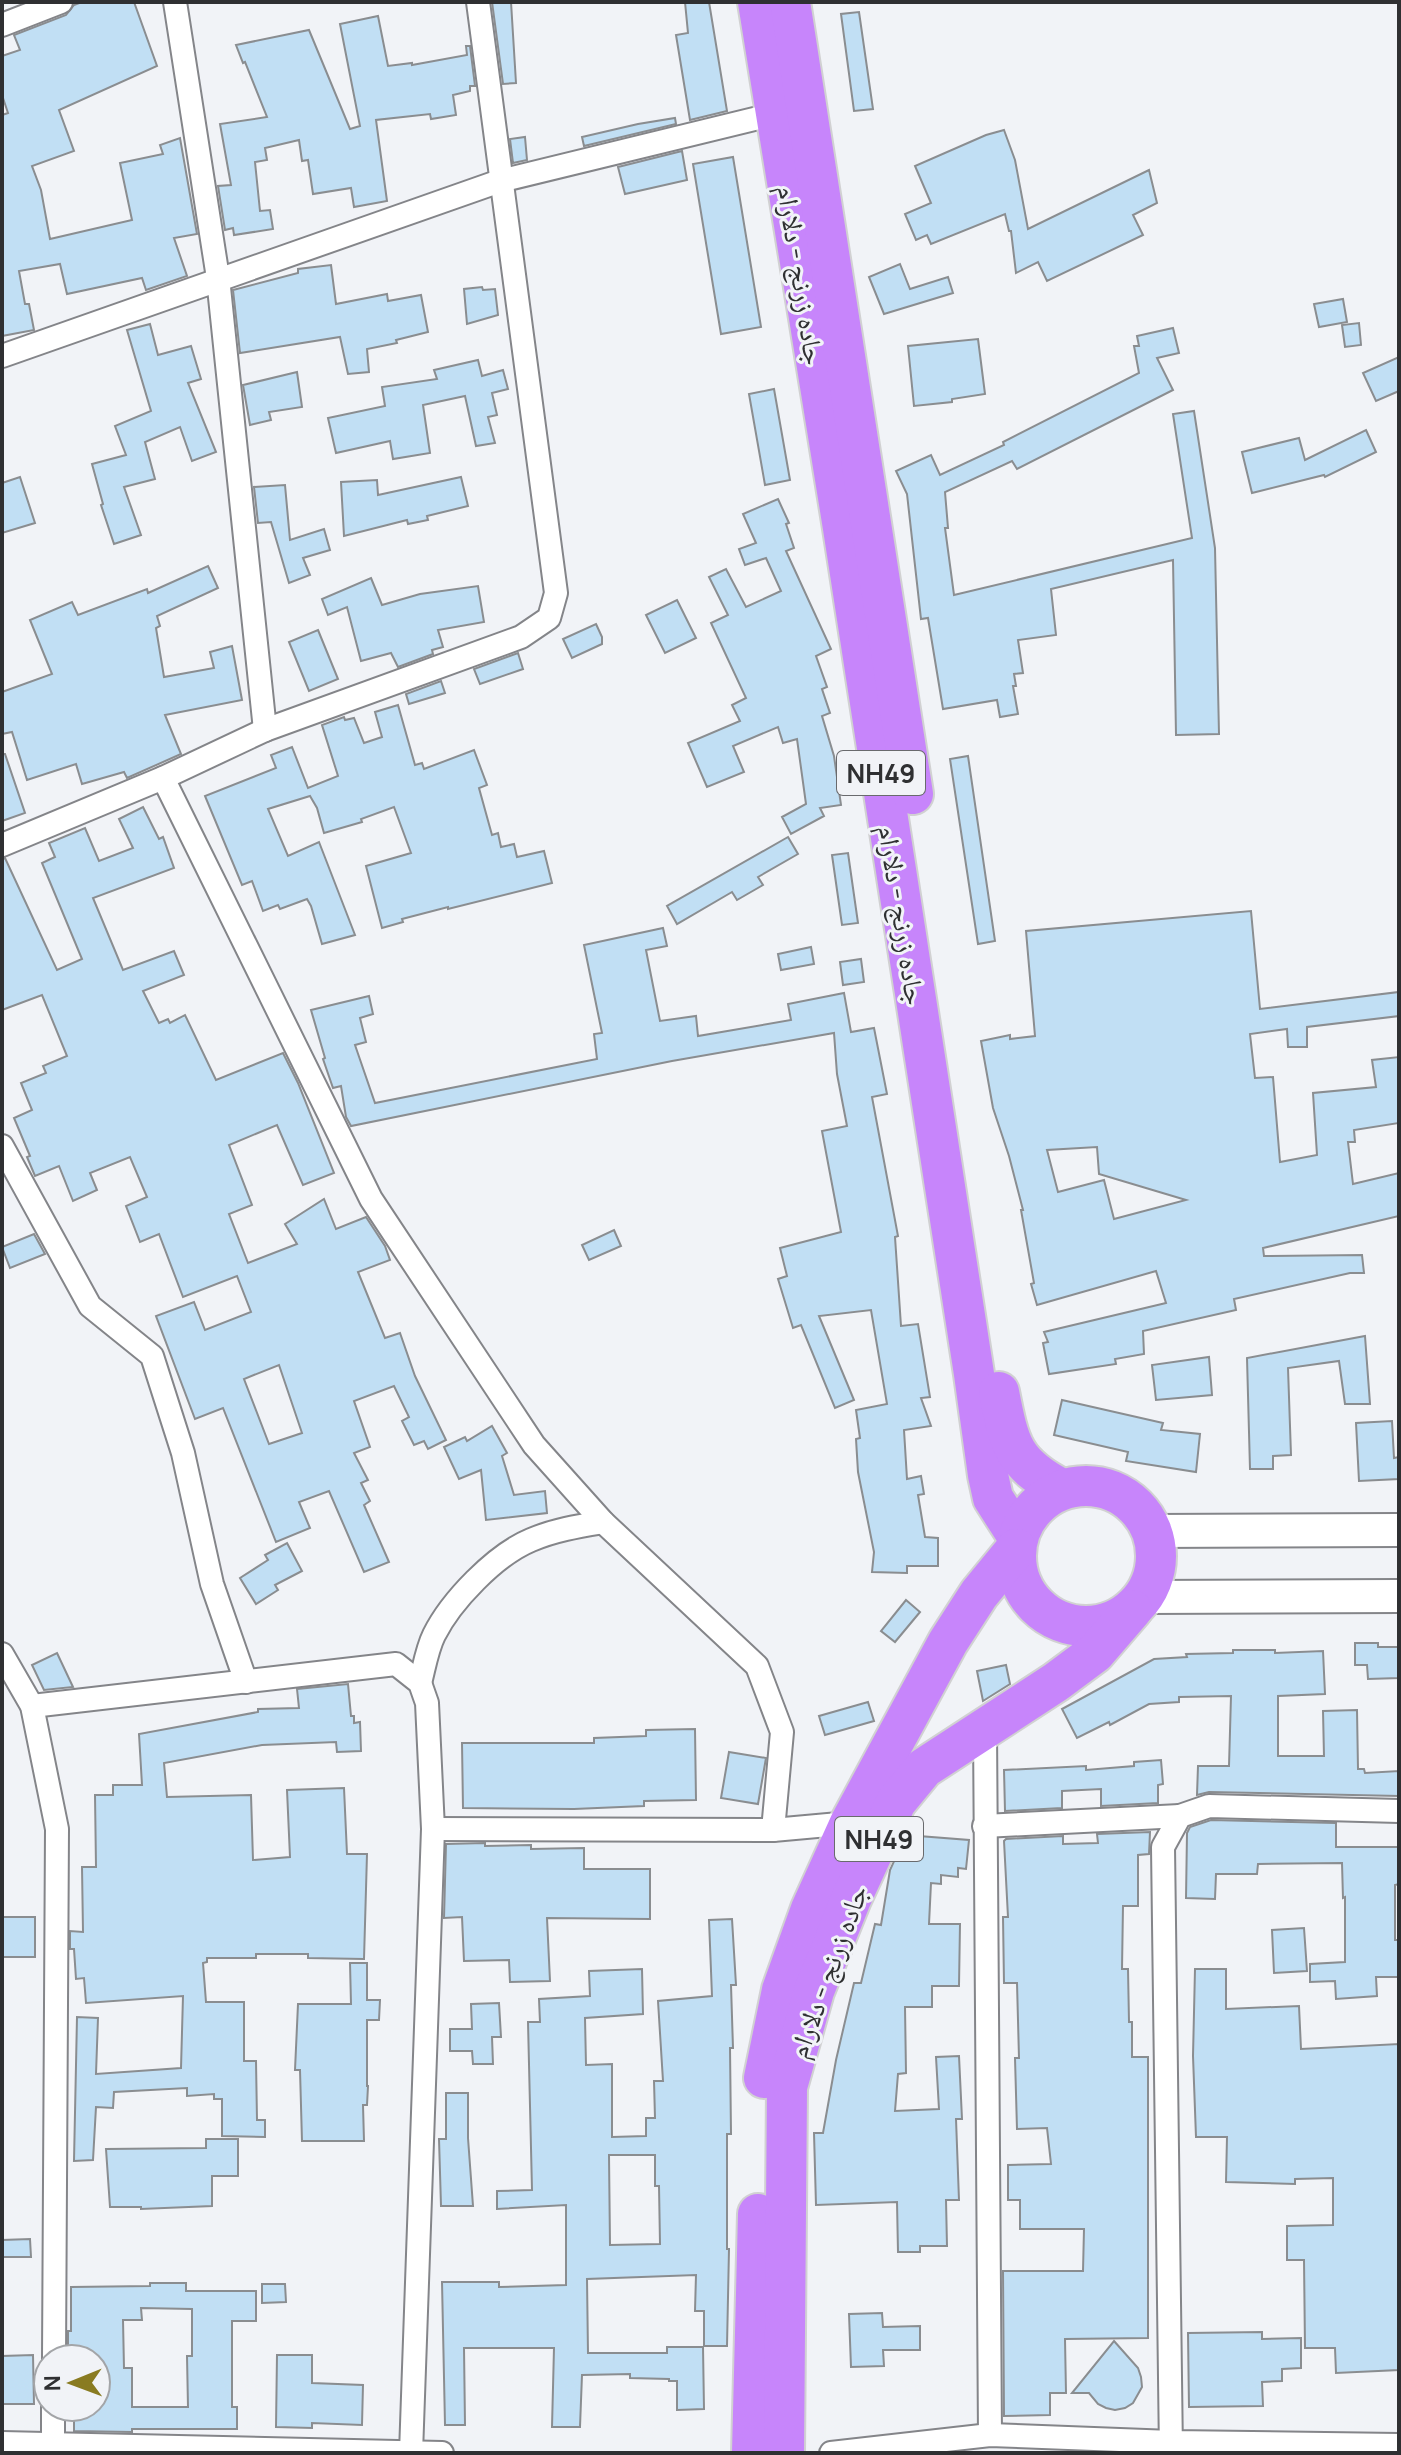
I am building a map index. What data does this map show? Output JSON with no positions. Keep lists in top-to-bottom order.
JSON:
{
  "streets": {
    "highway": ["جاده زرنج - دلارام", "NH49"]
  },
  "crossings": [
    ["جاده زرنج - دلارام", "NH49"]
  ],
  "north": "left"
}
